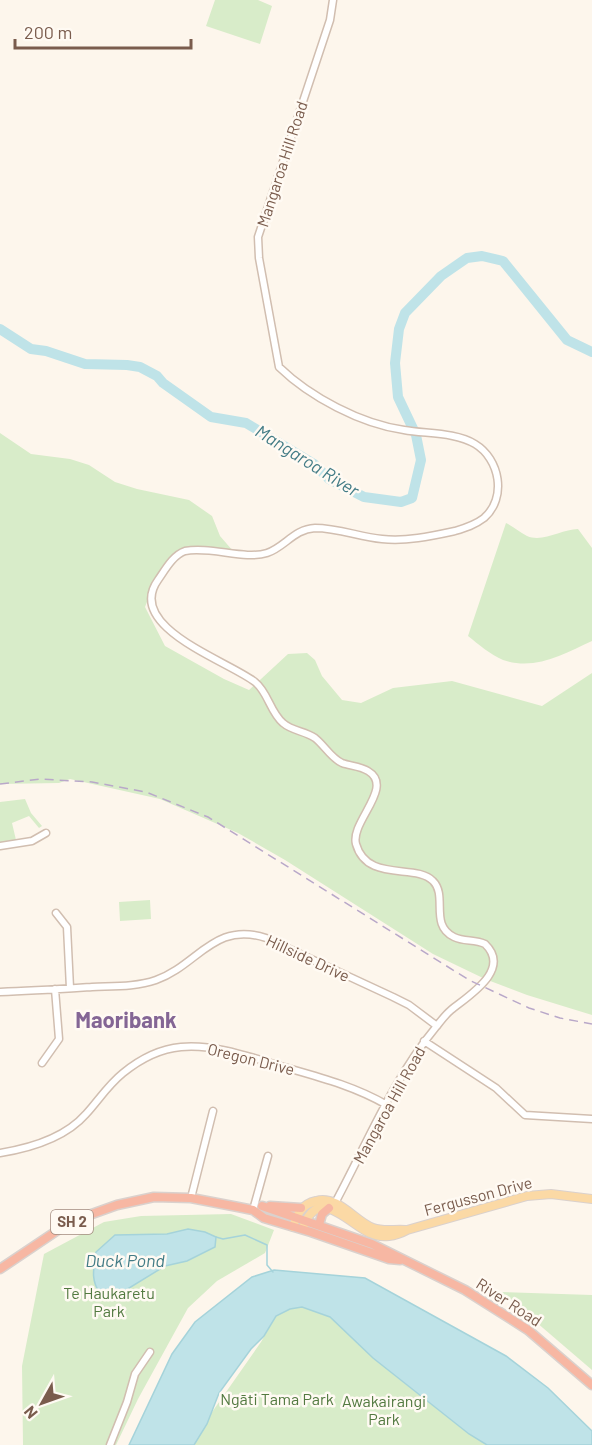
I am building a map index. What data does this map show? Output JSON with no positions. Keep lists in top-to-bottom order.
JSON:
{
  "streets": {
    "highway": ["SH 2", "River Road"],
    "main road": ["Fergusson Drive"],
    "street": ["Mangaroa Hill Road", "Hillside Drive", "Oregon Drive"]
  },
  "crossings": [
    ["Mangaroa Hill Road", "Hillside Drive"],
    ["Mangaroa Hill Road", "Oregon Drive"],
    ["Mangaroa Hill Road", "Fergusson Drive"],
    ["SH 2", "River Road"]
  ],
  "districts": ["Maoribank"],
  "water": ["Mangaroa River", "Duck Pond"],
  "parks": ["Te Haukaretu Park", "Ngāti Tama Park", "Awakairangi Park"],
  "scale_bar": "200 m",
  "north": "bottom left"
}
